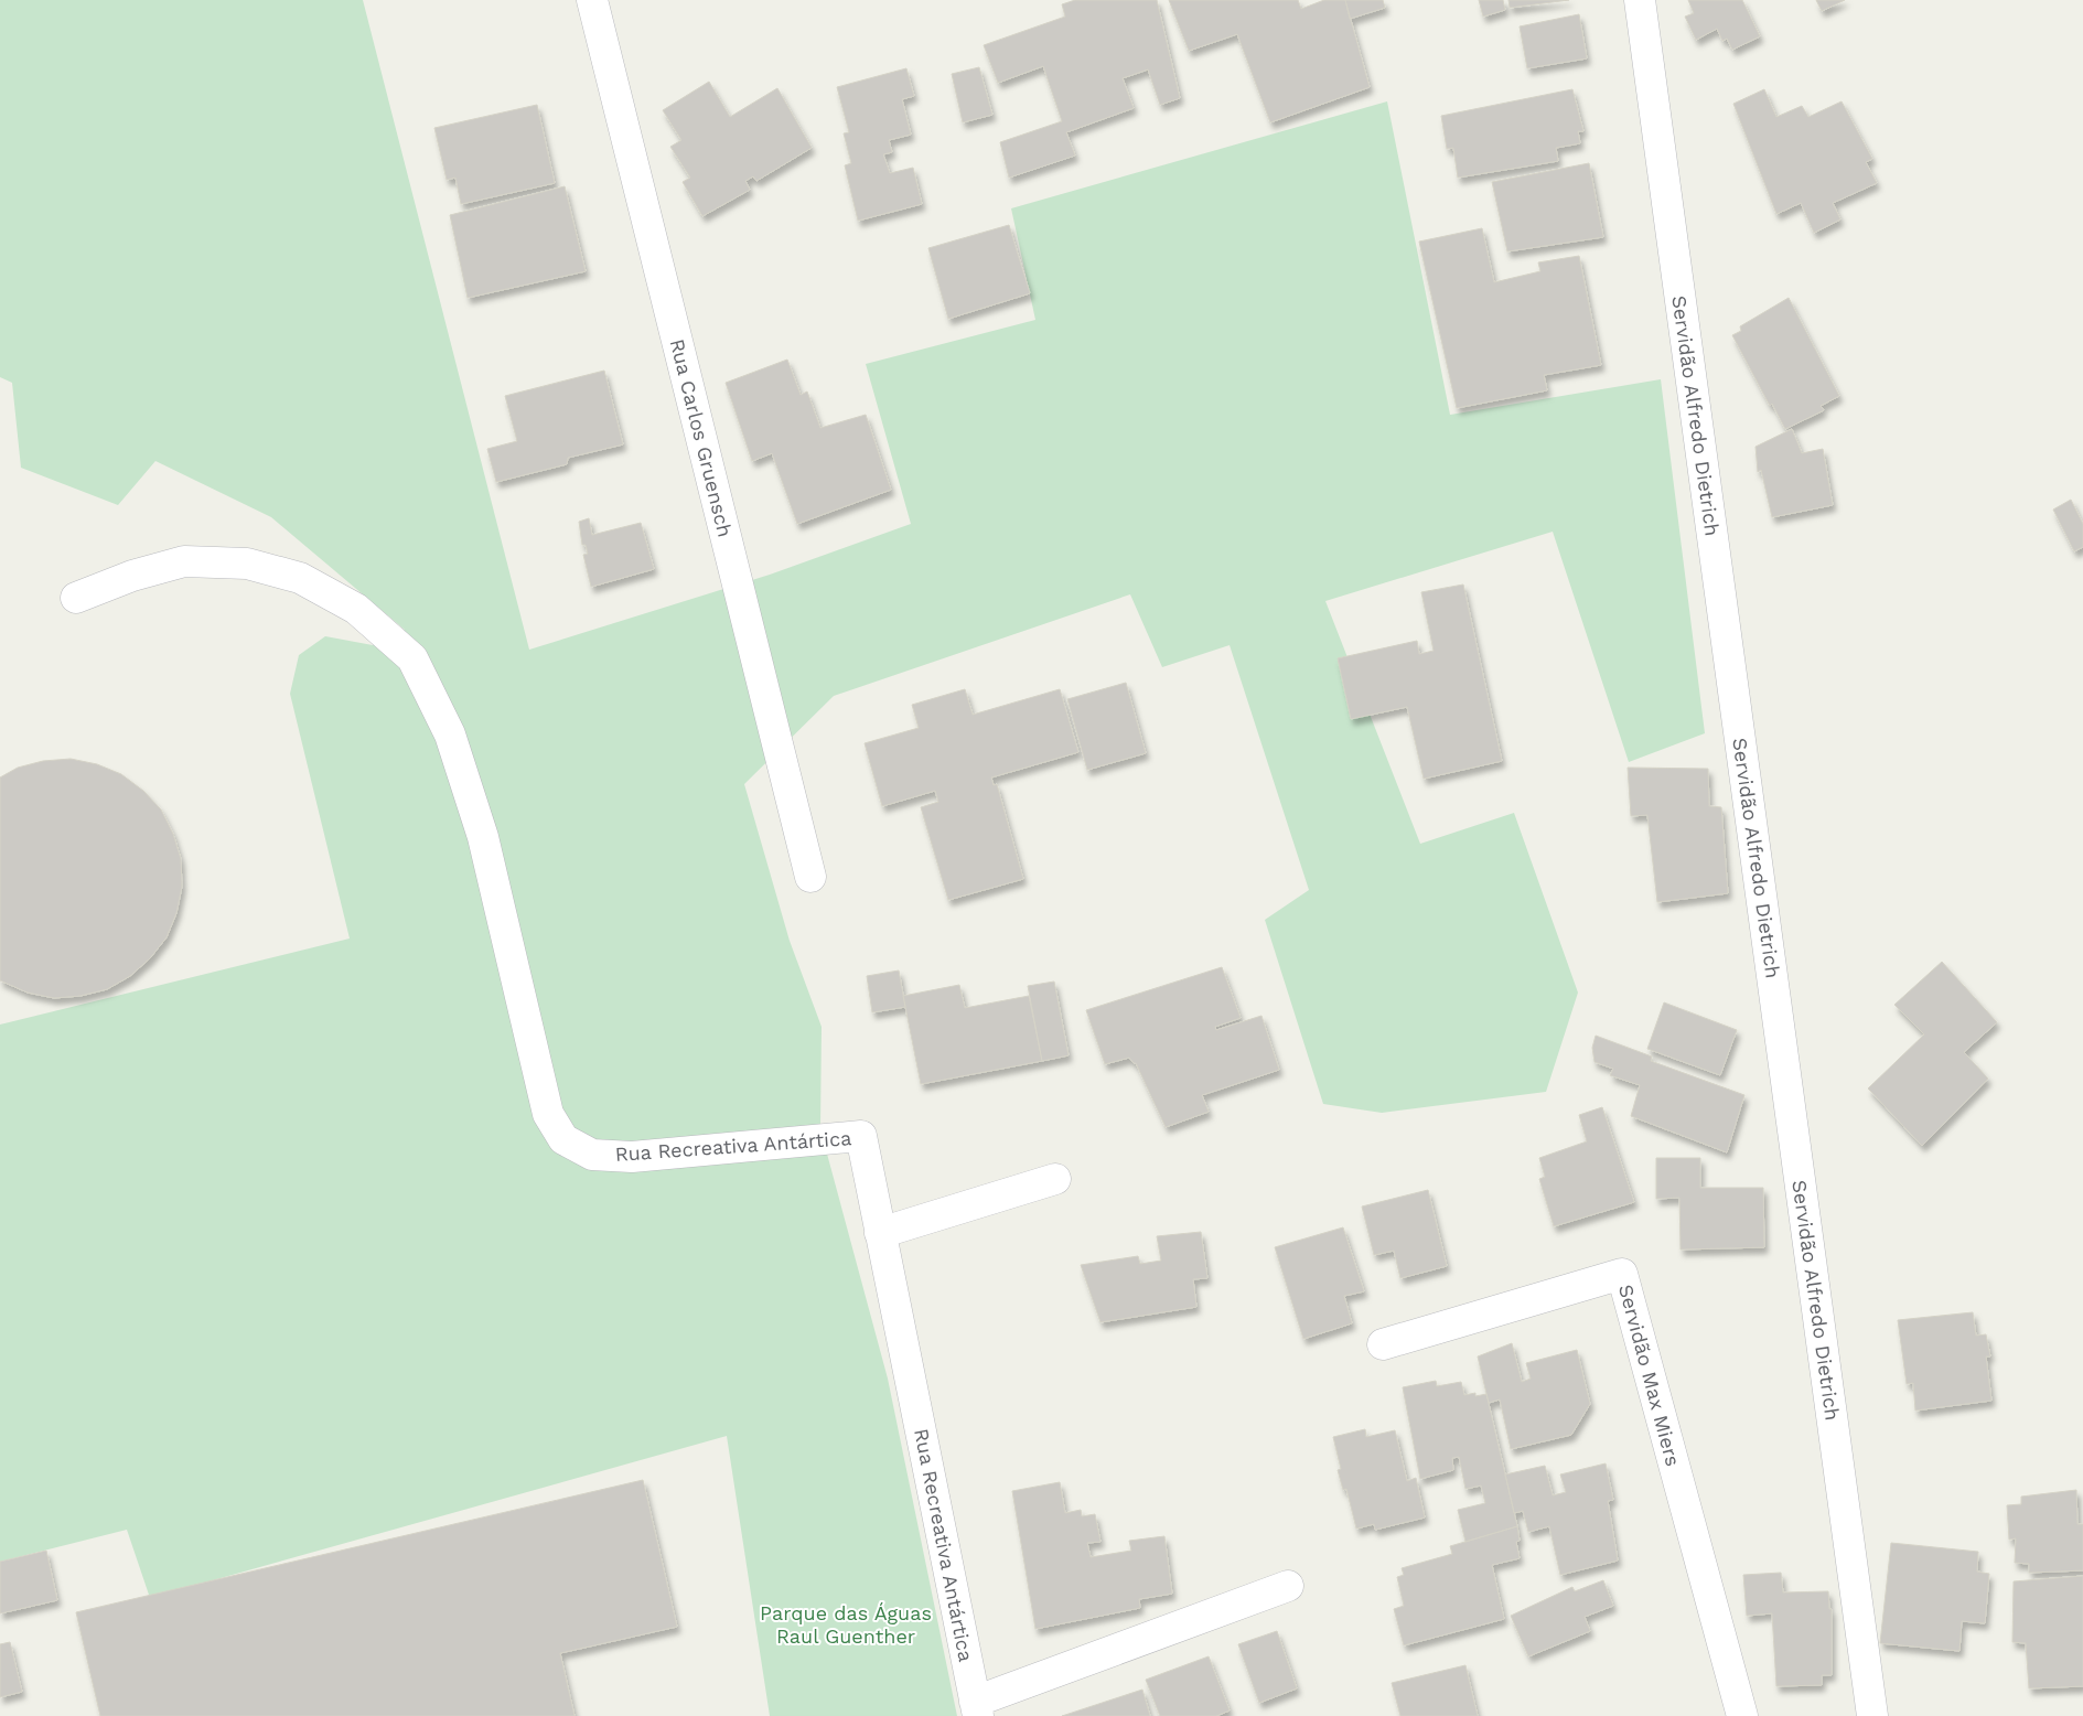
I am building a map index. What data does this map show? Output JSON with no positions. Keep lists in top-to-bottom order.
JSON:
{
  "streets": {
    "street": [
      "Servidão Alfredo Dietrich",
      "Rua Carlos Gruensch",
      "Rua Recreativa Antártica",
      "Servidão Max Miers"
    ]
  },
  "parks": ["Parque das Águas Raul Guenther"]
}
